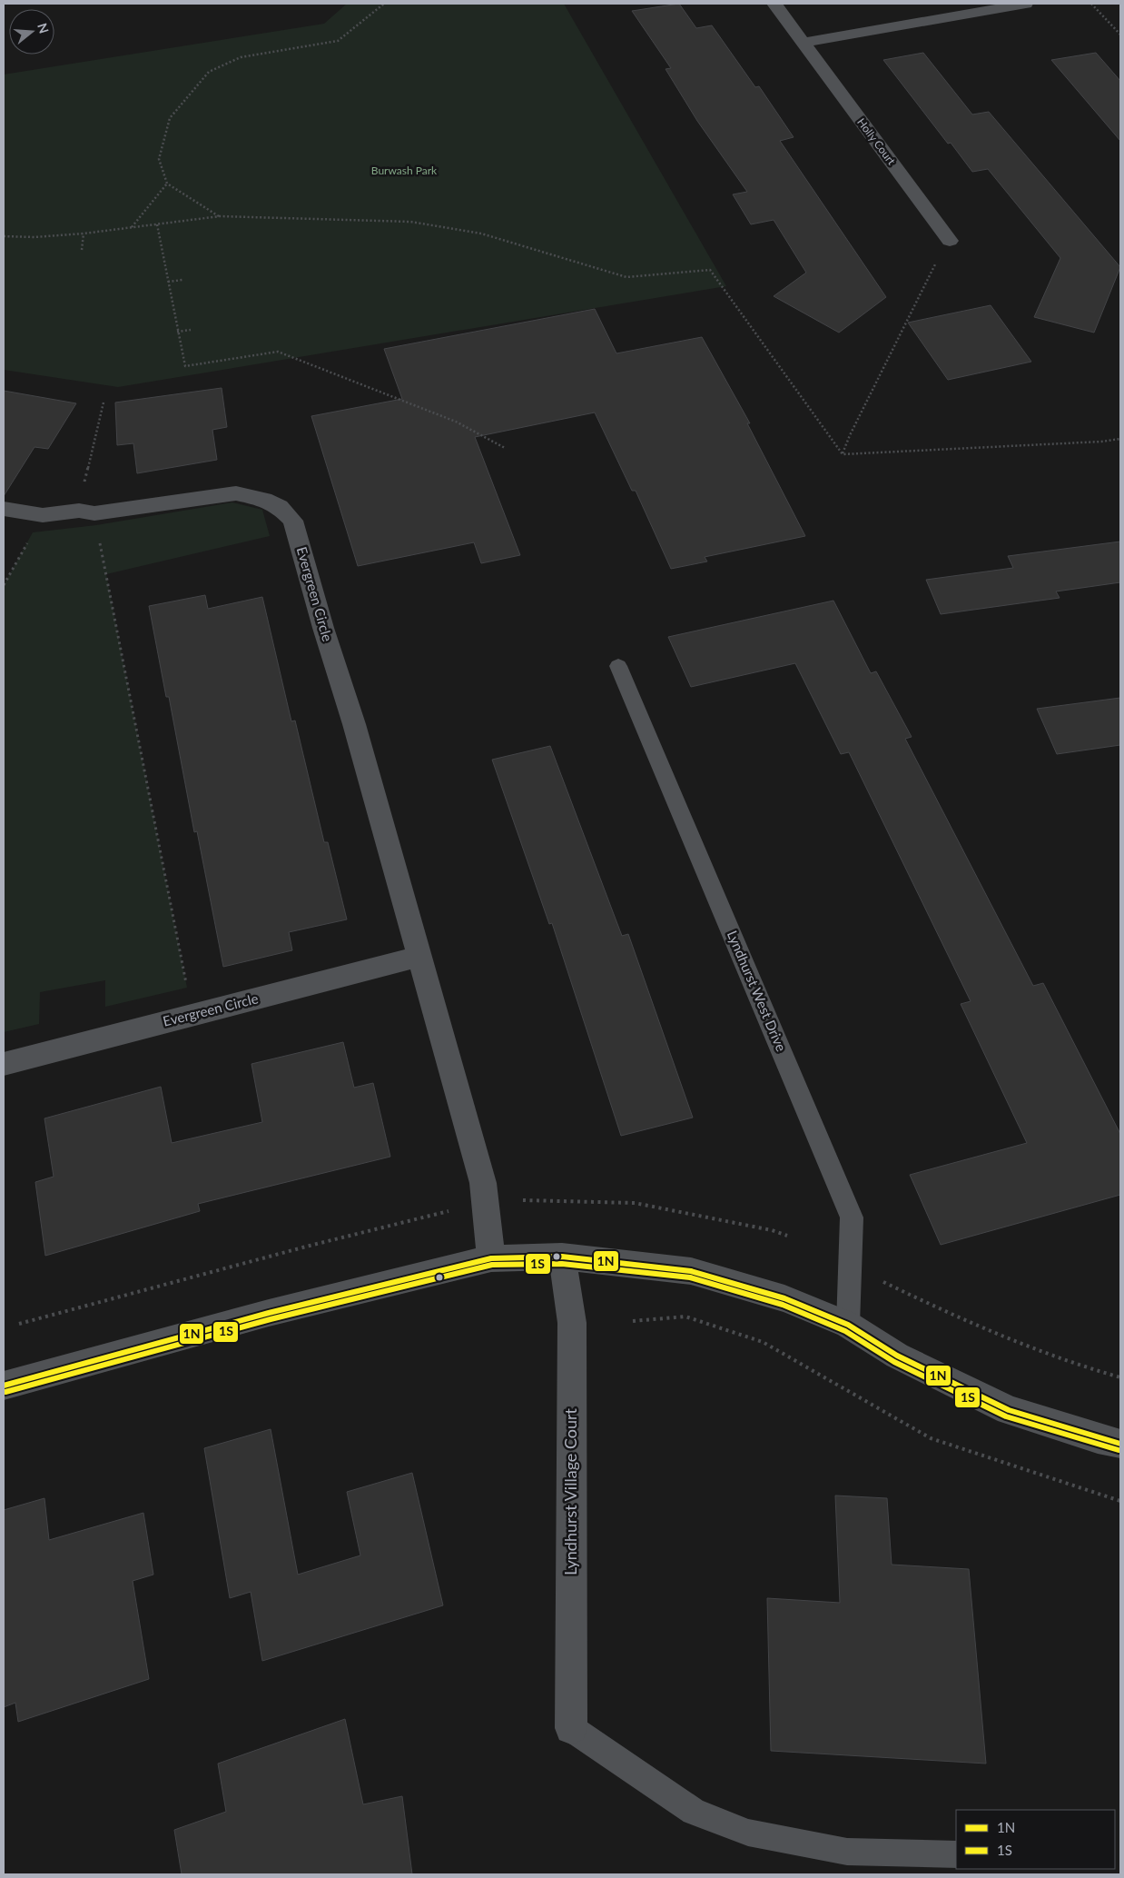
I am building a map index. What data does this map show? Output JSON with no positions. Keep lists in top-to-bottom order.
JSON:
{
  "streets": {
    "street": ["Holly Court", "Evergreen Circle", "Lyndhurst Village Court"],
    "lane": ["Lyndhurst West Drive"]
  },
  "parks": ["Burwash Park"],
  "lines": ["transit line 1N", "transit line 1S"],
  "legend": ["1N", "1S"],
  "north": "right"
}
